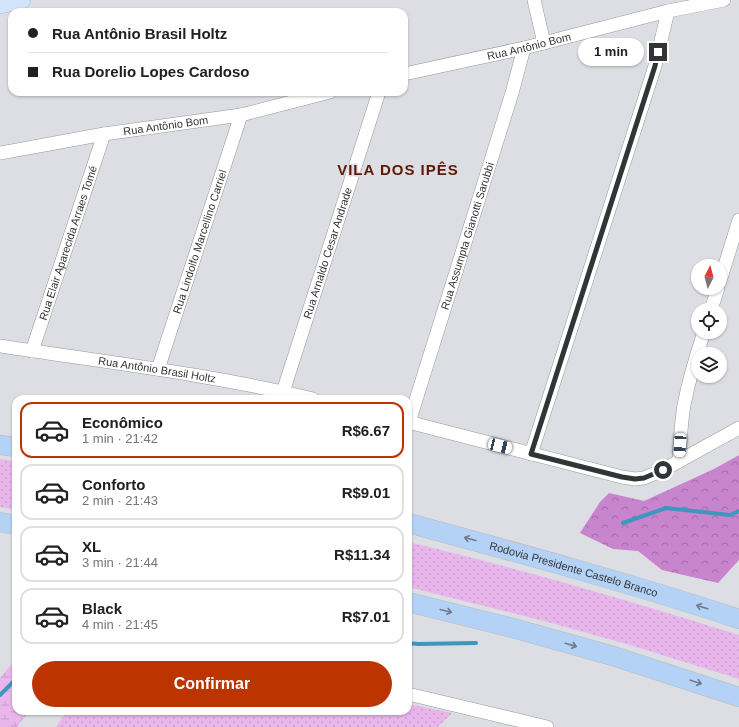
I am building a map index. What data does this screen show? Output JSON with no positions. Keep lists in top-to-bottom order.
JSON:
{
  "streets": {
    "highway": ["Rodovia Presidente Castelo Branco"],
    "street": [
      "Rua Antônio Bom",
      "Rua Assumpta Gianotti Sarubbi",
      "Rua Elair Aparecida Arraes Tomé",
      "Rua Lindolfo Marcellino Carriel",
      "Rua Arnaldo Cesar Andrade",
      "Rua Antônio Brasil Holtz"
    ]
  },
  "crossings": [
    ["Rua Antônio Bom", "Rua Assumpta Gianotti Sarubbi"],
    ["Rua Antônio Bom", "Rua Elair Aparecida Arraes Tomé"],
    ["Rua Antônio Bom", "Rua Lindolfo Marcellino Carriel"],
    ["Rua Elair Aparecida Arraes Tomé", "Rua Antônio Brasil Holtz"],
    ["Rua Lindolfo Marcellino Carriel", "Rua Antônio Brasil Holtz"],
    ["Rua Arnaldo Cesar Andrade", "Rua Antônio Brasil Holtz"]
  ],
  "districts": ["VILA DOS IPÊS"],
  "north": "top",
  "page": {
    "banner": ["Rua Antônio Brasil Holtz", "Rua Dorelio Lopes Cardoso"],
    "bubble": "1 min",
    "list": [
      {
        "name": "Econômico",
        "note": "1 min · 21:42",
        "value": "R$6.67"
      },
      {
        "name": "Conforto",
        "note": "2 min · 21:43",
        "value": "R$9.01"
      },
      {
        "name": "XL",
        "note": "3 min · 21:44",
        "value": "R$11.34"
      },
      {
        "name": "Black",
        "note": "4 min · 21:45",
        "value": "R$7.01"
      }
    ],
    "buttons": "Confirmar"
  }
}
